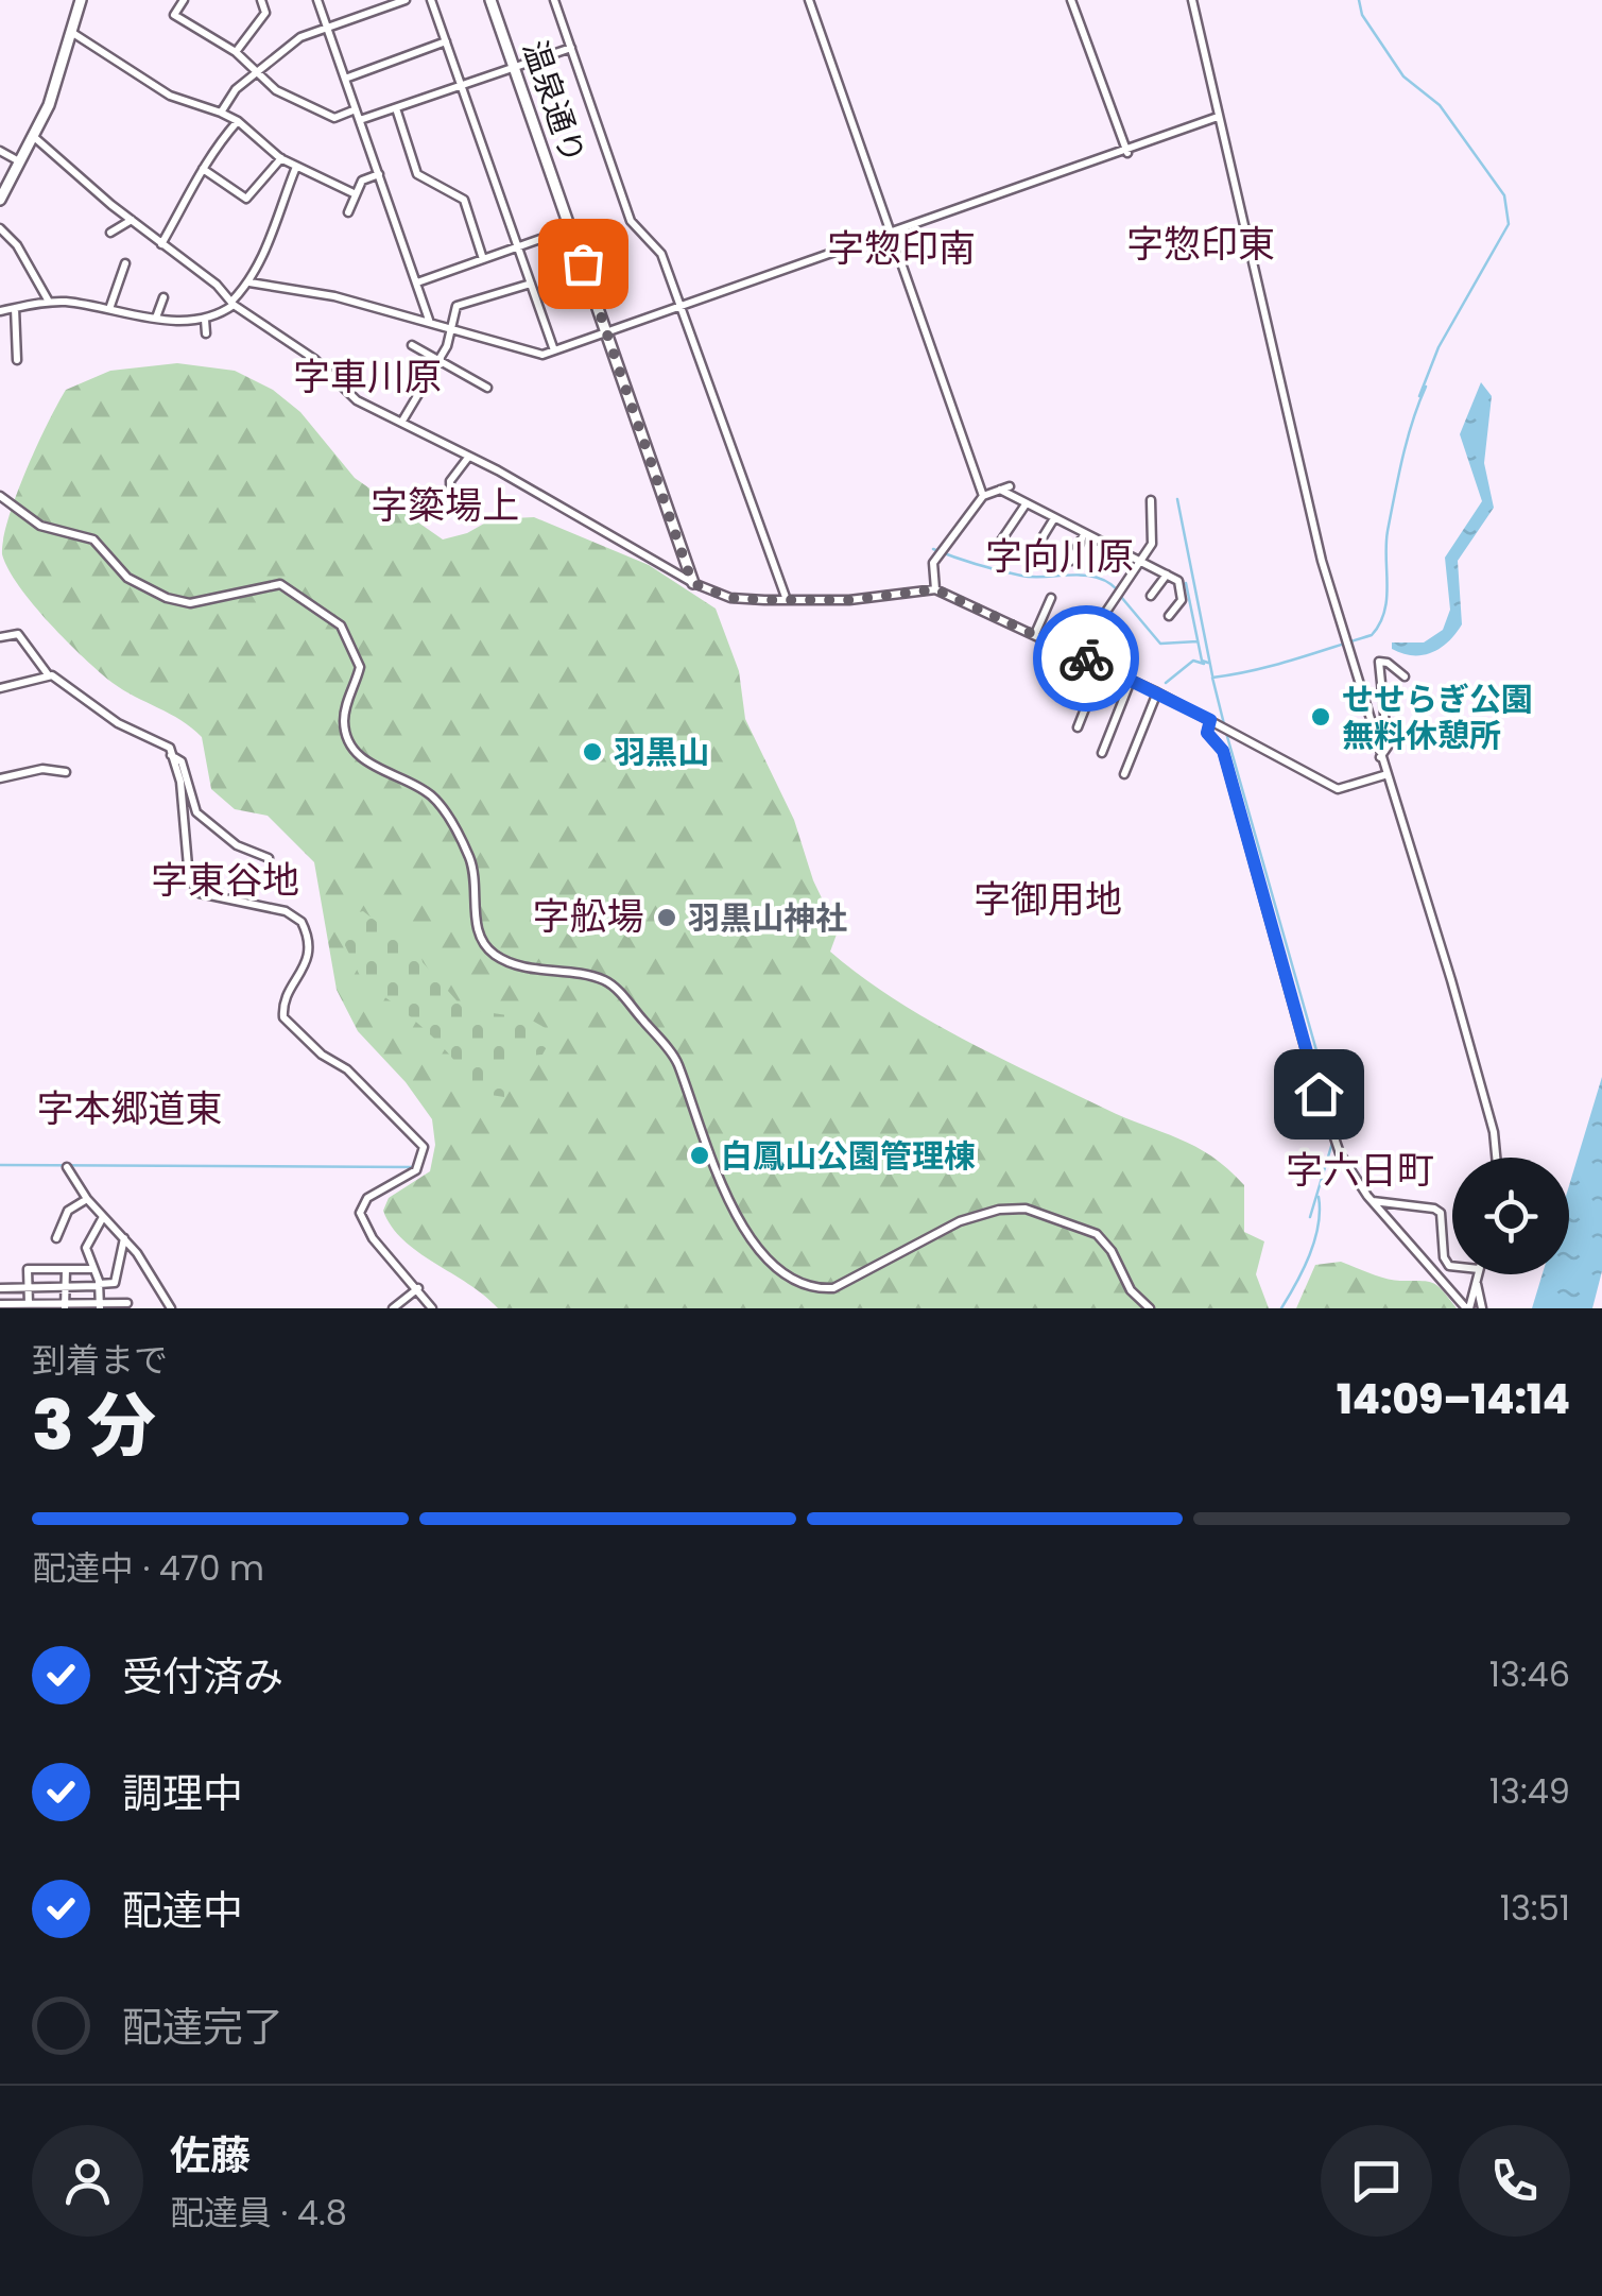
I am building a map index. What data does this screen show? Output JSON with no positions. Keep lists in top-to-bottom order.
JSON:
{
  "streets": {
    "street": ["温泉通り"]
  },
  "districts": [
    "字惣印東",
    "字惣印南",
    "字車川原",
    "字簗場上",
    "字向川原",
    "字東谷地",
    "字御用地",
    "字舩場",
    "字本郷道東",
    "字六日町"
  ],
  "places": [
    "せせらぎ公園 無料休憩所",
    "羽黒山",
    "羽黒山神社",
    "白鳳山公園管理棟"
  ],
  "page": {
    "heading": ["3 分", "到着まで", "14:09–14:14"],
    "panel": ["佐藤", "配達員 · 4.8"],
    "bar": "配達中 · 470 m",
    "list": [
      ["受付済み", "13:46"],
      ["調理中", "13:49"],
      ["配達中", "13:51"],
      "配達完了"
    ]
  }
}
